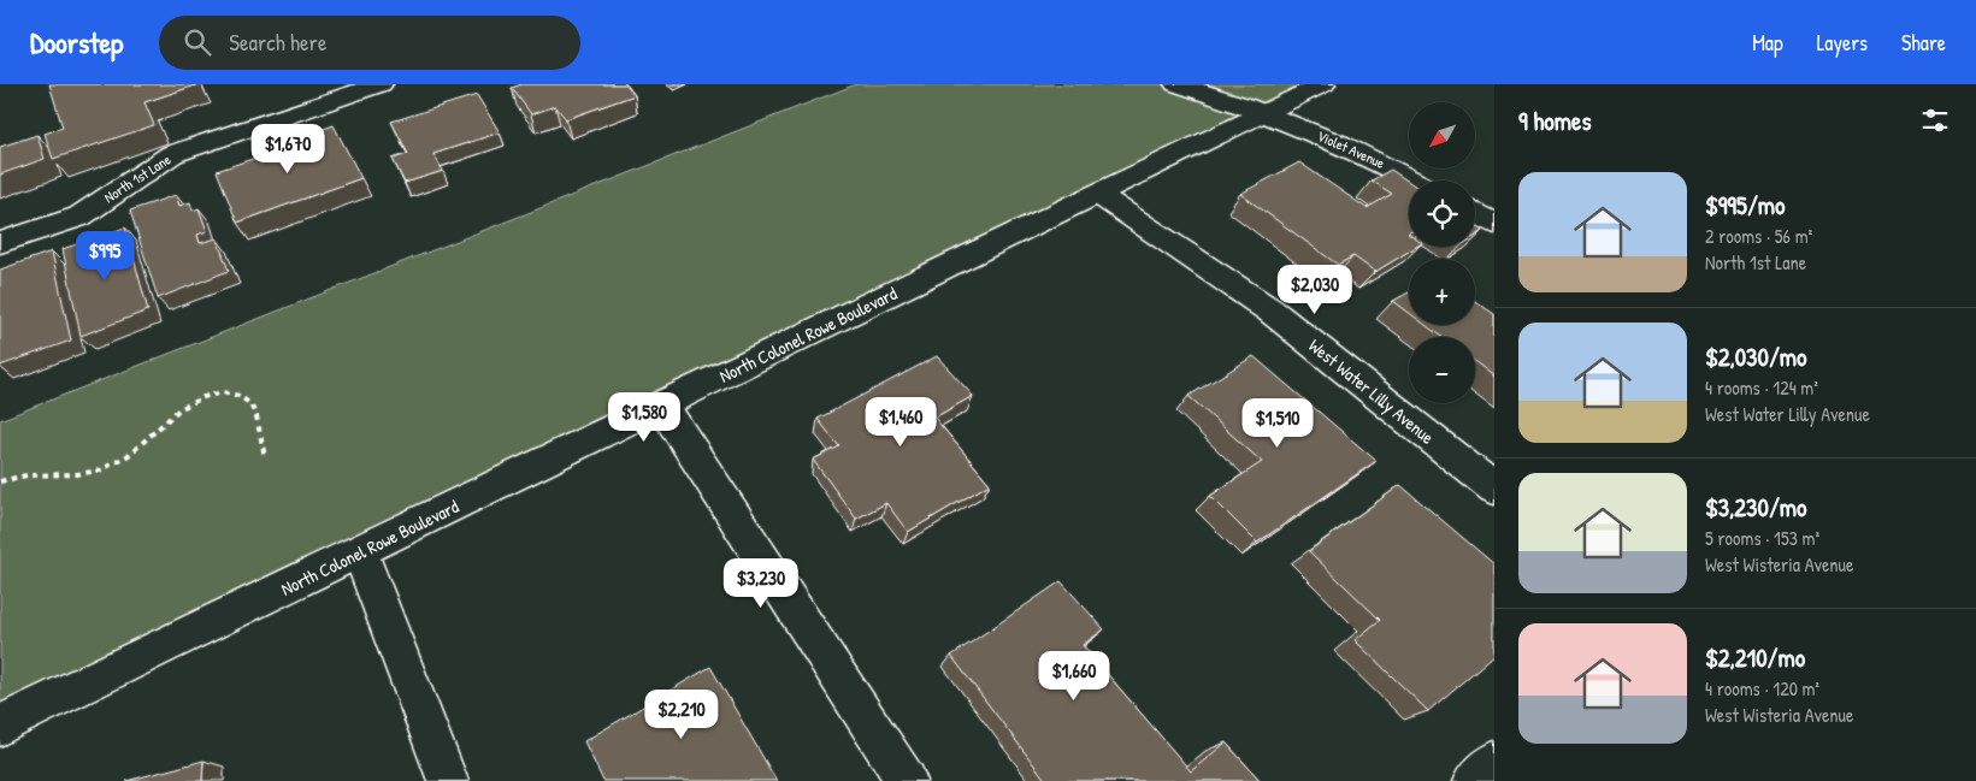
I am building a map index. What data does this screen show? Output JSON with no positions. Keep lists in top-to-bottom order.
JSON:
{
  "streets": {
    "street": [
      "Violet Avenue",
      "North 1st Lane",
      "North Colonel Rowe Boulevard",
      "West Water Lilly Avenue"
    ]
  },
  "crossings": [
    ["Violet Avenue", "North Colonel Rowe Boulevard"],
    ["North Colonel Rowe Boulevard", "West Water Lilly Avenue"]
  ],
  "north": "bottom left",
  "page": {
    "header": "Doorstep",
    "search": "Search here",
    "nav": ["Map", "Layers", "Share"],
    "heading": "9 homes",
    "map_buttons": ["+", "−"],
    "price": [
      "$1,670",
      "$995",
      "$2,030",
      "$1,580",
      "$1,460",
      "$1,510",
      "$3,230",
      "$1,660",
      "$2,210"
    ],
    "list": [
      {
        "name": "$995/mo",
        "note": "2 rooms · 56 m² · North 1st Lane"
      },
      {
        "name": "$2,030/mo",
        "note": "4 rooms · 124 m² · West Water Lilly Avenue"
      },
      {
        "name": "$3,230/mo",
        "note": "5 rooms · 153 m² · West Wisteria Avenue"
      },
      {
        "name": "$2,210/mo",
        "note": "4 rooms · 120 m² · West Wisteria Avenue"
      }
    ]
  }
}
